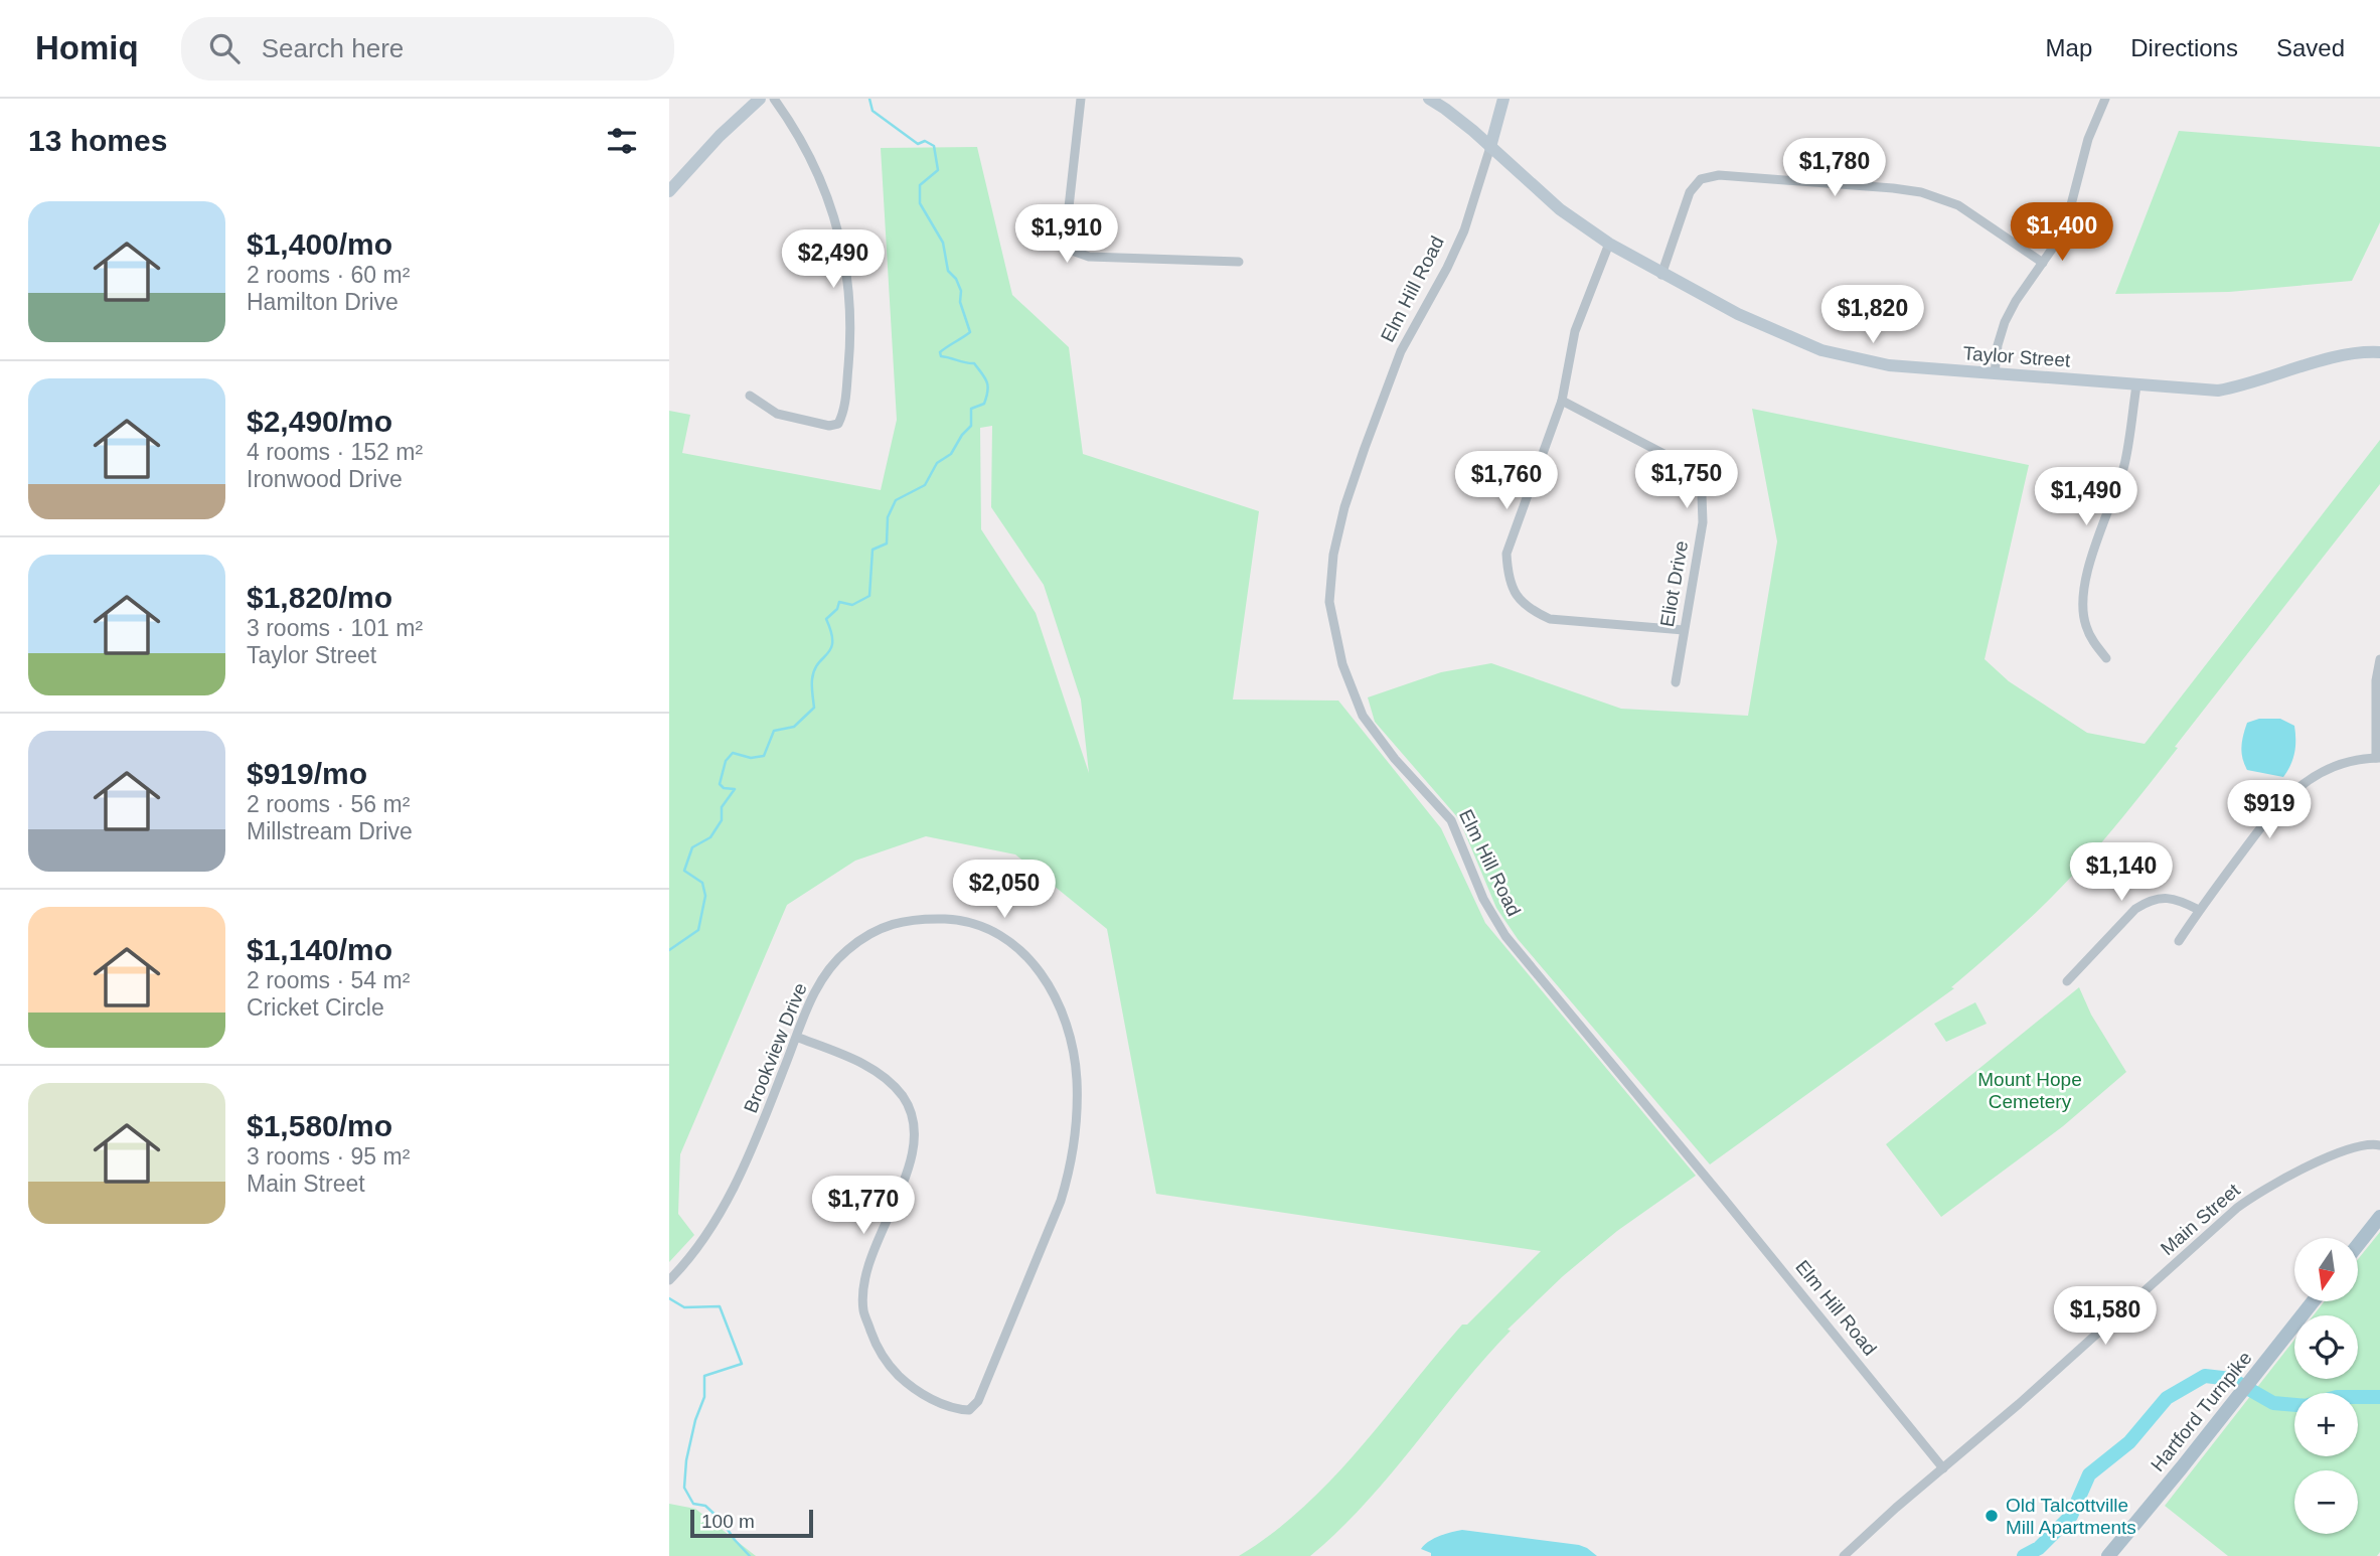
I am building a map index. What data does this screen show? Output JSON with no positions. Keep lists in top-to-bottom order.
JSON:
{
  "streets": {
    "main road": ["Hartford Turnpike"],
    "street": [
      "Elm Hill Road",
      "Taylor Street",
      "Eliot Drive",
      "Brookview Drive",
      "Main Street"
    ]
  },
  "crossings": [
    ["Elm Hill Road", "Taylor Street"],
    ["Elm Hill Road", "Main Street"]
  ],
  "parks": ["Mount Hope Cemetery"],
  "places": ["Old Talcottville Mill Apartments"],
  "scale_bar": "100 m",
  "north": "bottom",
  "page": {
    "header": "Homiq",
    "search": "Search here",
    "nav": ["Map", "Directions", "Saved"],
    "heading": "13 homes",
    "price": [
      "$1,780",
      "$1,400",
      "$1,910",
      "$2,490",
      "$1,820",
      "$1,750",
      "$1,760",
      "$1,490",
      "$919",
      "$1,140",
      "$2,050",
      "$1,770",
      "$1,580"
    ],
    "list": [
      {
        "name": "$1,400/mo",
        "note": "2 rooms · 60 m² · Hamilton Drive"
      },
      {
        "name": "$2,490/mo",
        "note": "4 rooms · 152 m² · Ironwood Drive"
      },
      {
        "name": "$1,820/mo",
        "note": "3 rooms · 101 m² · Taylor Street"
      },
      {
        "name": "$919/mo",
        "note": "2 rooms · 56 m² · Millstream Drive"
      },
      {
        "name": "$1,140/mo",
        "note": "2 rooms · 54 m² · Cricket Circle"
      },
      {
        "name": "$1,580/mo",
        "note": "3 rooms · 95 m² · Main Street"
      }
    ],
    "map_buttons": ["+", "−"],
    "scale": "100 m"
  }
}
